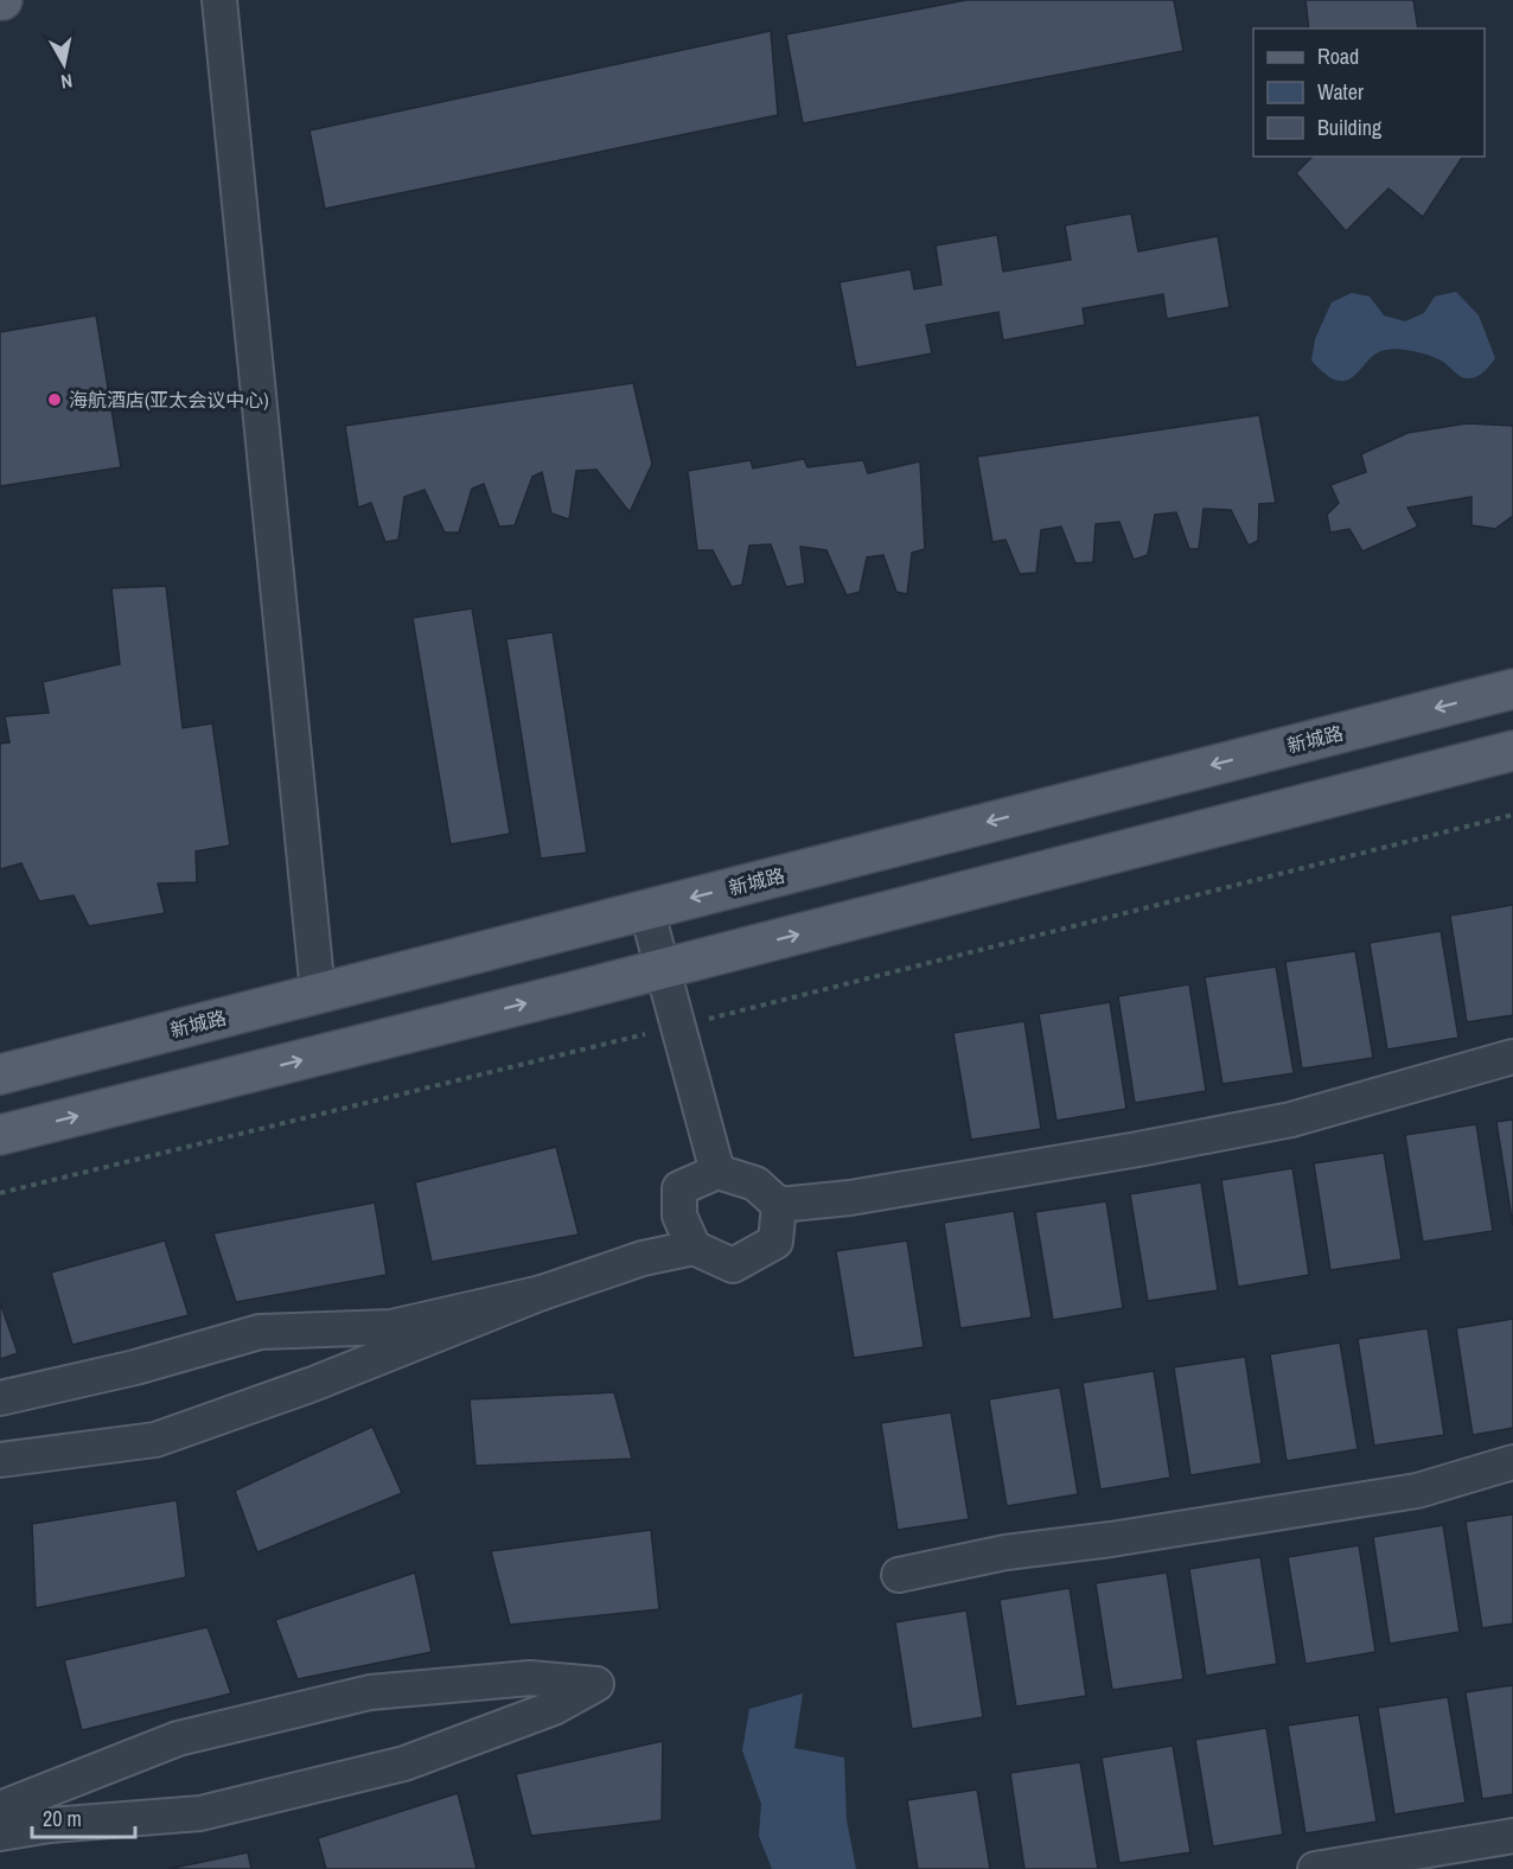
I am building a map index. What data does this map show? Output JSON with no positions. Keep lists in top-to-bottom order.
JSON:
{
  "streets": {
    "main road": ["新城路"]
  },
  "places": ["海航酒店(亚太会议中心)"],
  "legend": ["Road", "Water", "Building"],
  "scale_bar": "20 m",
  "north": "bottom"
}
